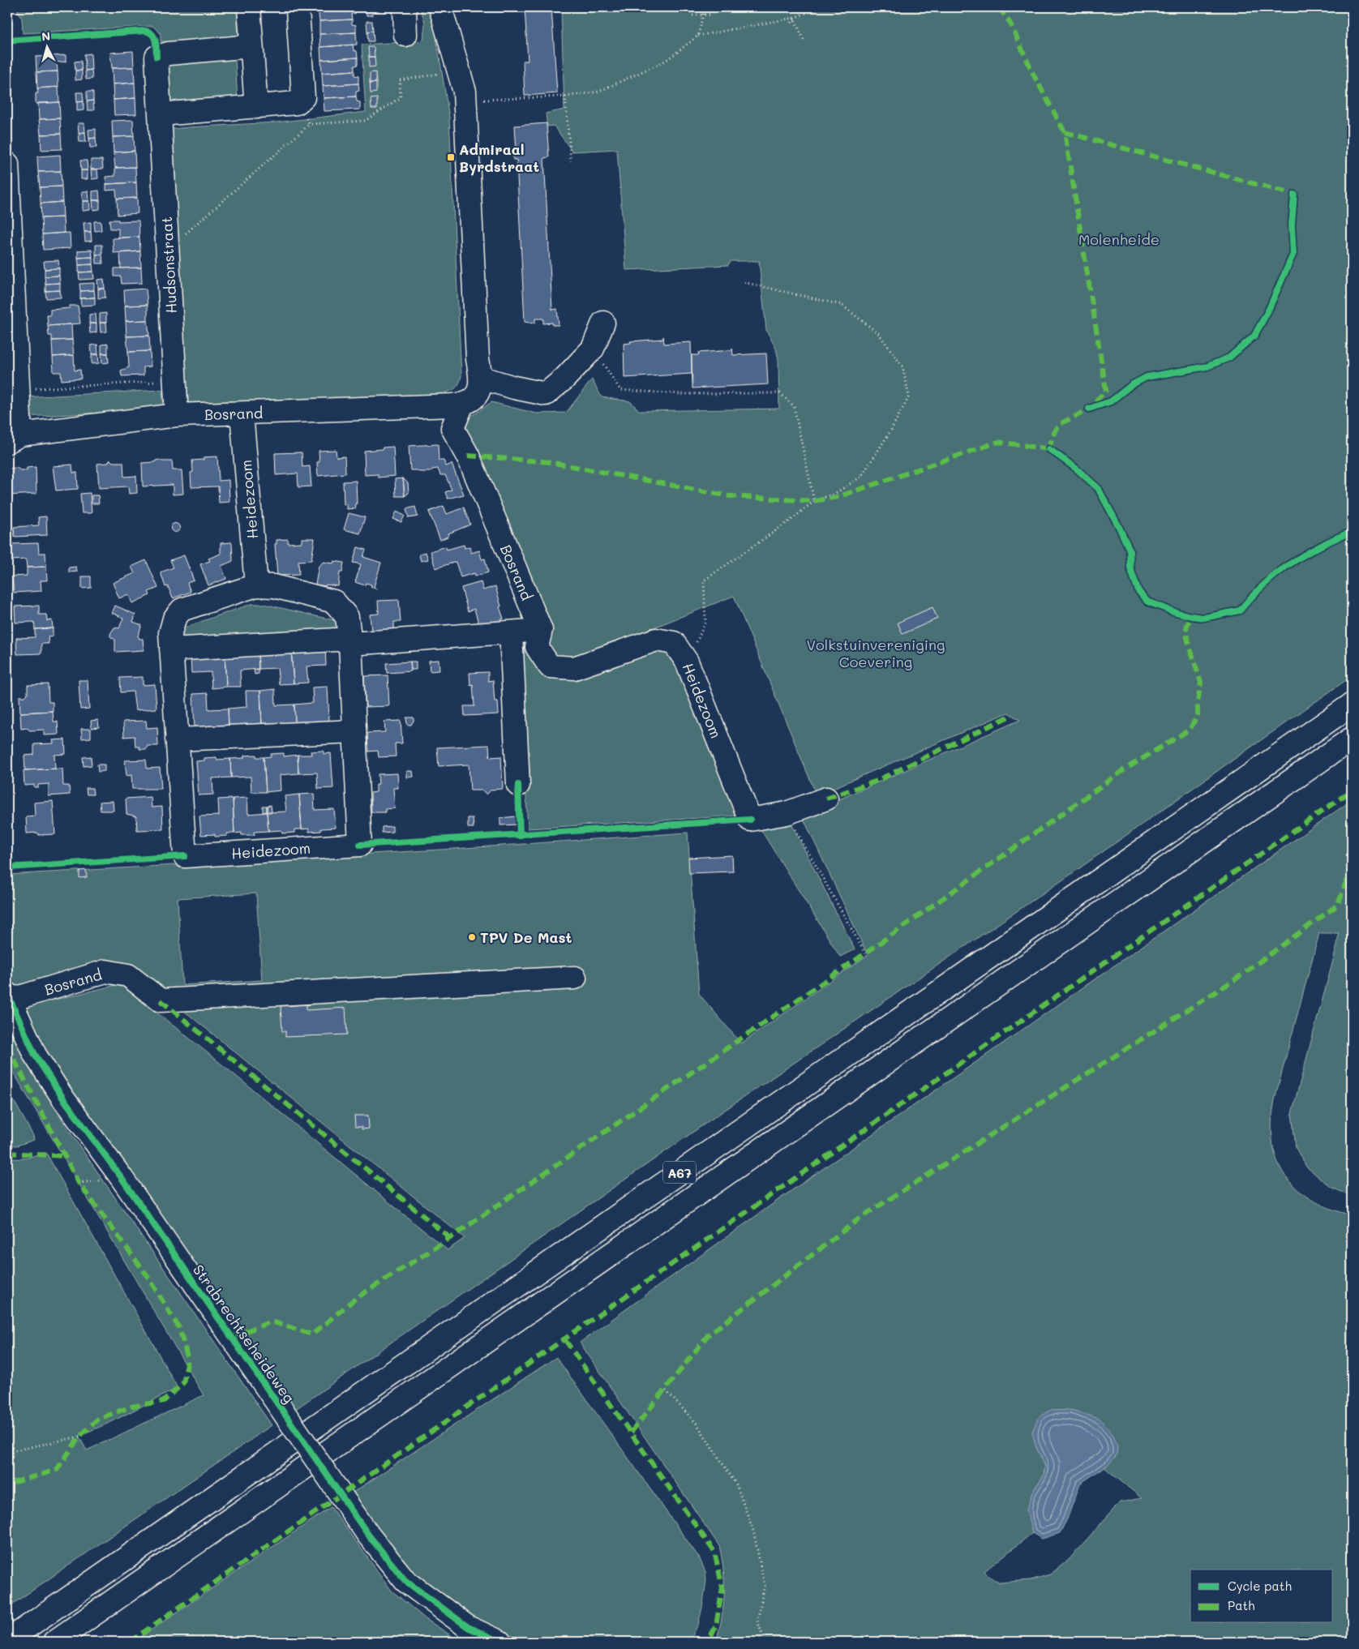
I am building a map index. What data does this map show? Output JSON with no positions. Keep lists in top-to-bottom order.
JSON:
{
  "streets": {
    "main road": [
      "Hudsonstraat",
      "Bosrand",
      "Heidezoom",
      "A67",
      "Strabrechtseheideweg"
    ]
  },
  "crossings": [
    ["Hudsonstraat", "Bosrand"],
    ["Bosrand", "Heidezoom"],
    ["Bosrand", "Strabrechtseheideweg"]
  ],
  "parks": ["Molenheide", "Volkstuinvereniging Coevering"],
  "places": {
    "transit": ["Admiraal Byrdstraat"],
    "other": ["TPV De Mast"]
  },
  "legend": ["Cycle path", "Path"],
  "north": "top"
}
